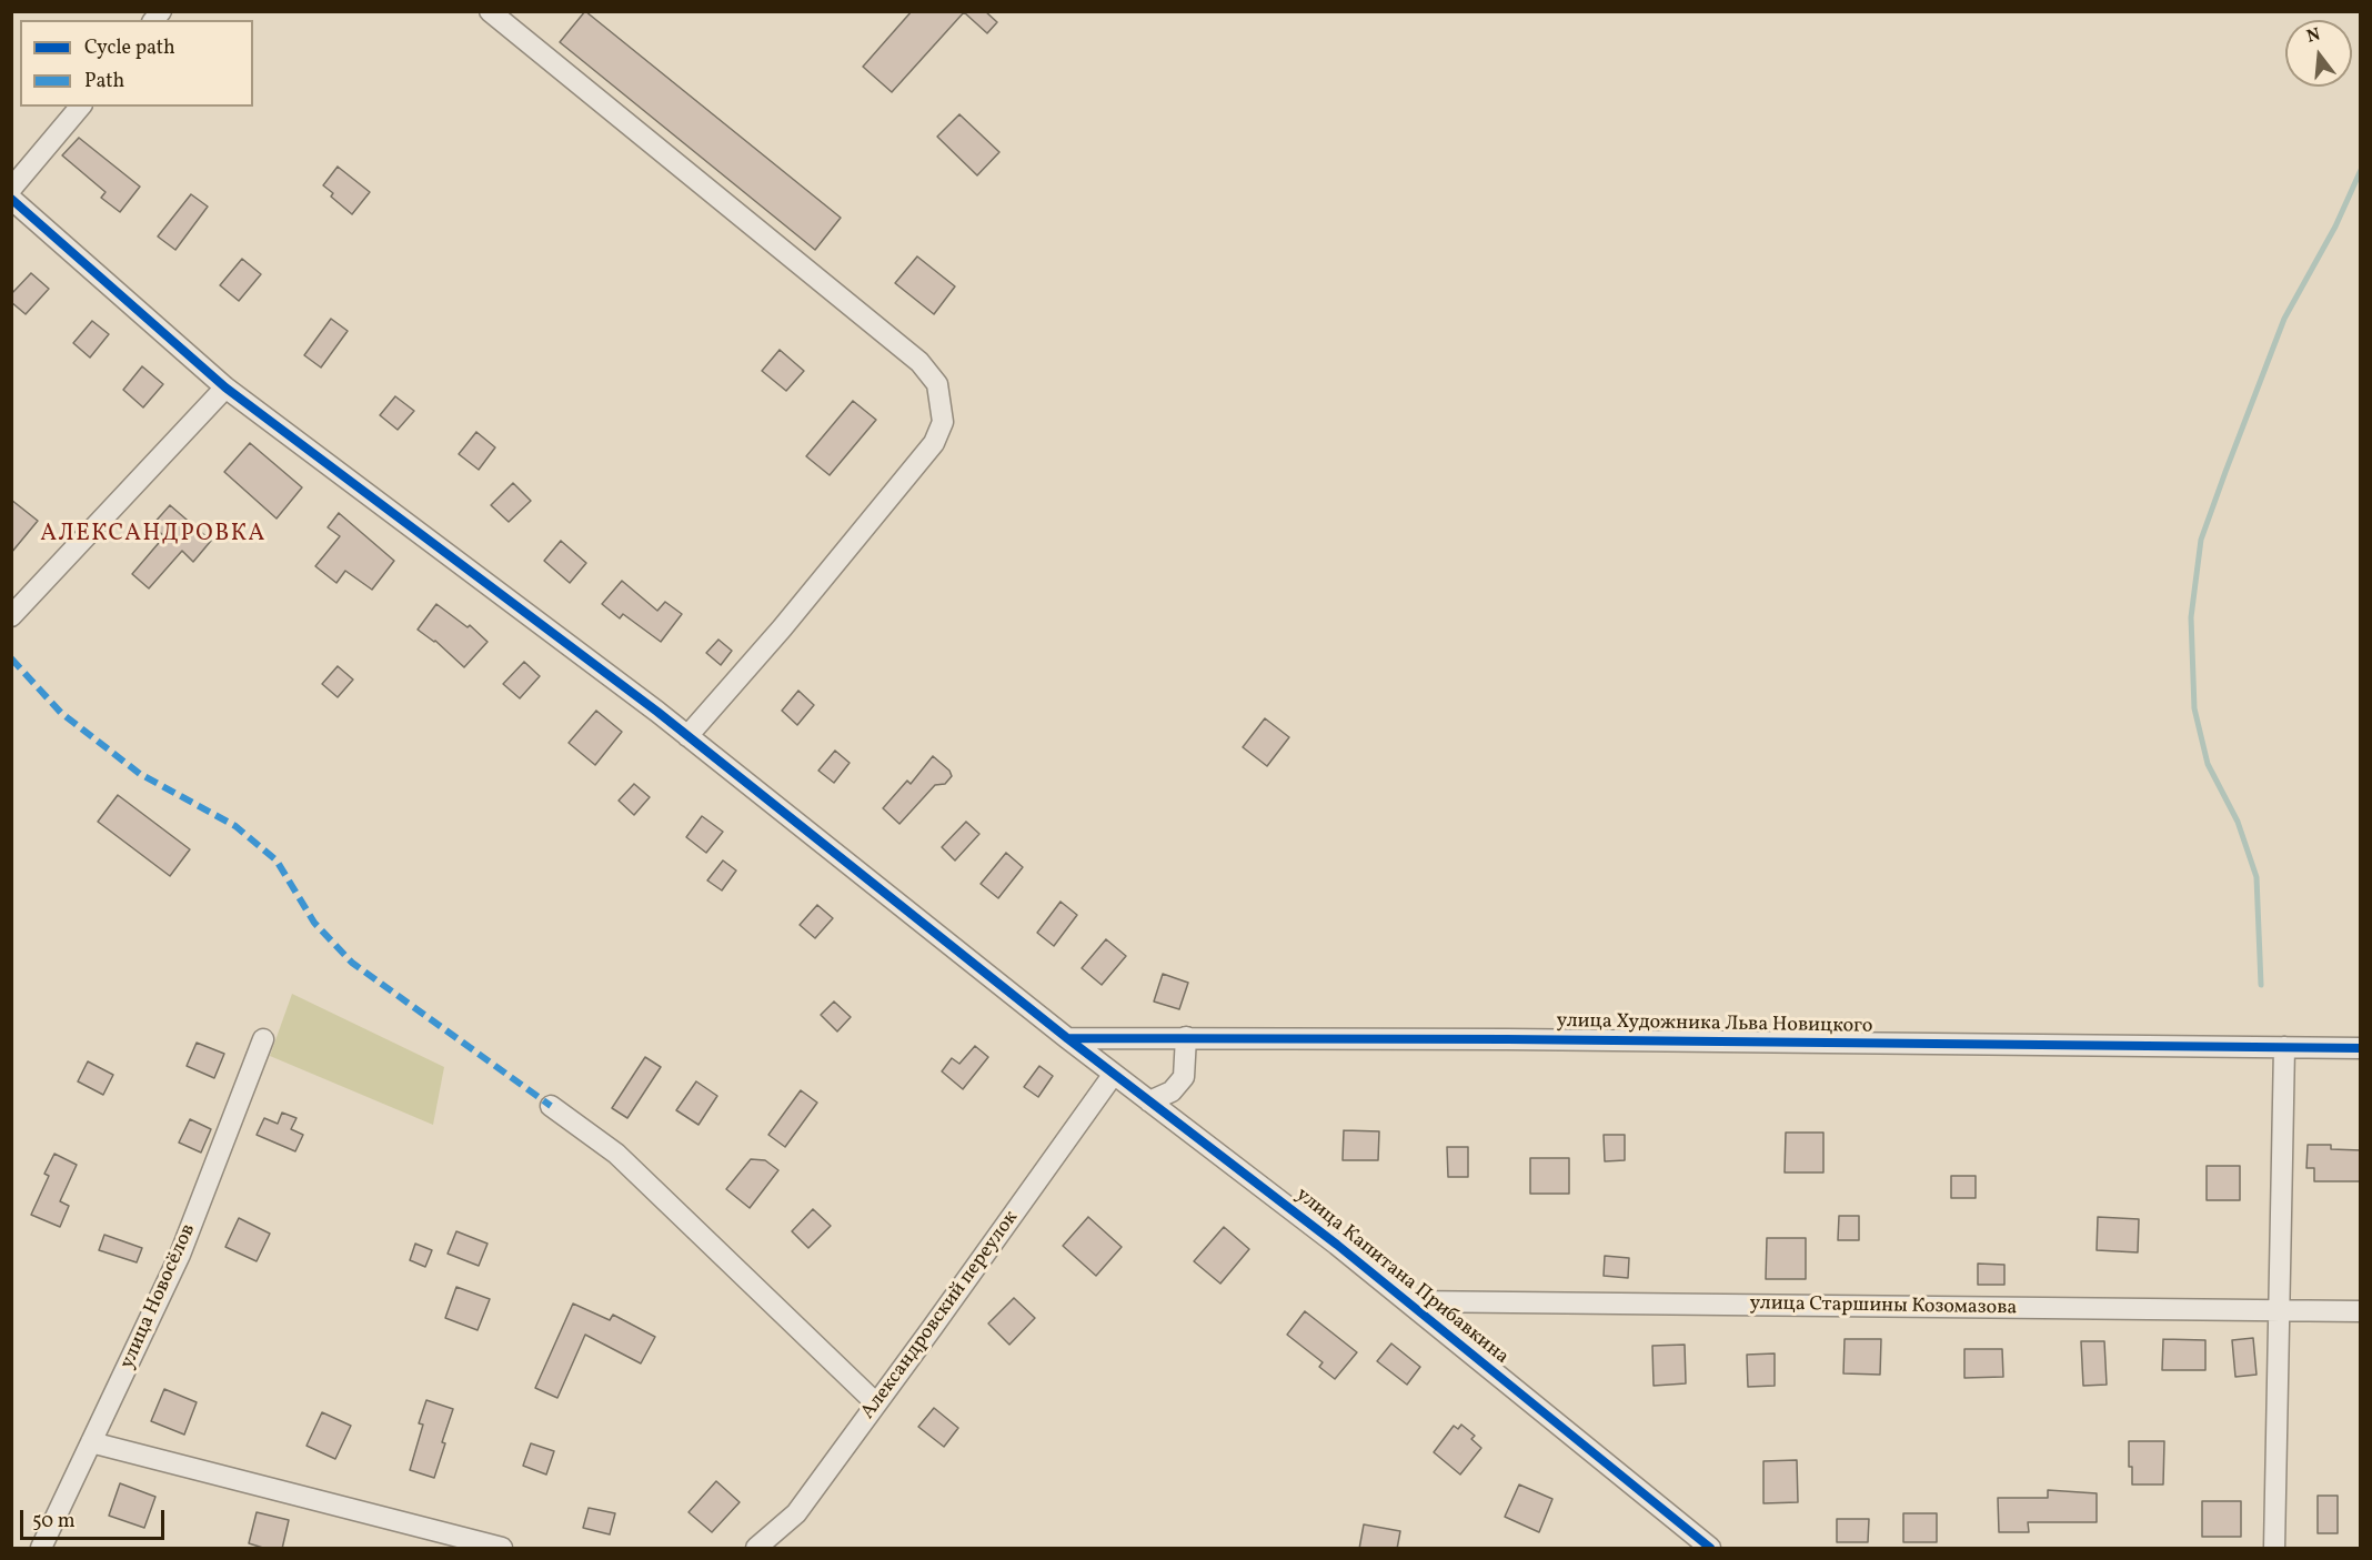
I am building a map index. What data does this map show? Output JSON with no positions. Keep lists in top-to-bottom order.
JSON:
{
  "streets": {
    "street": [
      "улица Художника Льва Новицкого",
      "улица Капитана Прибавкина",
      "улица Новосёлов",
      "улица Старшины Козомазова",
      "Александровский переулок"
    ]
  },
  "crossings": [
    ["улица Художника Льва Новицкого", "улица Капитана Прибавкина"],
    ["улица Капитана Прибавкина", "улица Старшины Козомазова"],
    ["улица Капитана Прибавкина", "Александровский переулок"]
  ],
  "districts": ["АЛЕКСАНДРОВКА"],
  "legend": ["Cycle path", "Path"],
  "scale_bar": "50 m",
  "north": "top"
}
